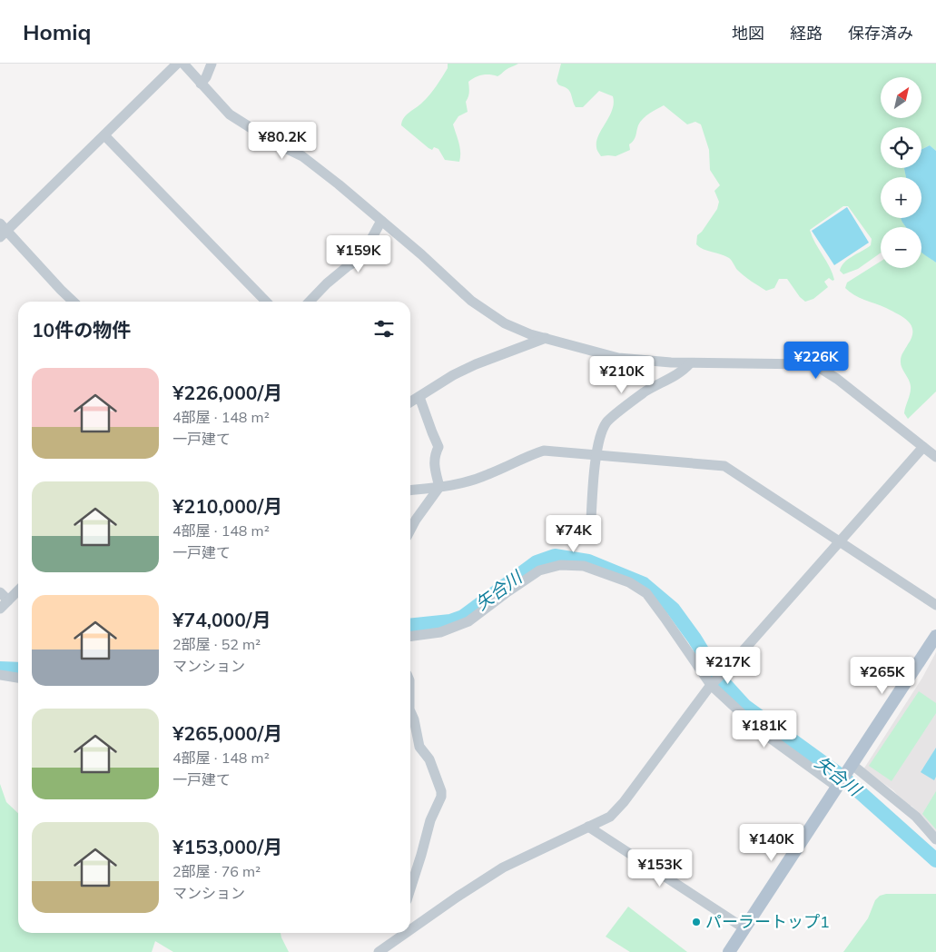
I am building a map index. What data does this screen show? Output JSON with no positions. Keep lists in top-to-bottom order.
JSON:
{
  "water": ["矢合川"],
  "places": ["パーラートップ1"],
  "north": "top right",
  "page": {
    "header": "Homiq",
    "nav": ["地図", "経路", "保存済み"],
    "map_buttons": ["+", "−"],
    "price": [
      "¥80.2K",
      "¥159K",
      "¥226K",
      "¥210K",
      "¥74K",
      "¥217K",
      "¥265K",
      "¥181K",
      "¥140K",
      "¥153K"
    ],
    "heading": "10件の物件",
    "list": [
      {
        "name": "¥226,000/月",
        "note": "4部屋 · 148 m² · 一戸建て"
      },
      {
        "name": "¥210,000/月",
        "note": "4部屋 · 148 m² · 一戸建て"
      },
      {
        "name": "¥74,000/月",
        "note": "2部屋 · 52 m² · マンション"
      },
      {
        "name": "¥265,000/月",
        "note": "4部屋 · 148 m² · 一戸建て"
      },
      {
        "name": "¥153,000/月",
        "note": "2部屋 · 76 m² · マンション"
      }
    ]
  }
}
